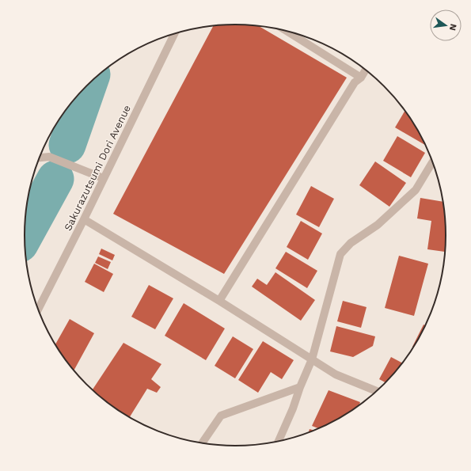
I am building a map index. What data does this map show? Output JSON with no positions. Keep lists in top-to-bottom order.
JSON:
{
  "streets": {
    "street": ["Sakurazutsumi Dori Avenue"]
  },
  "north": "right"
}
